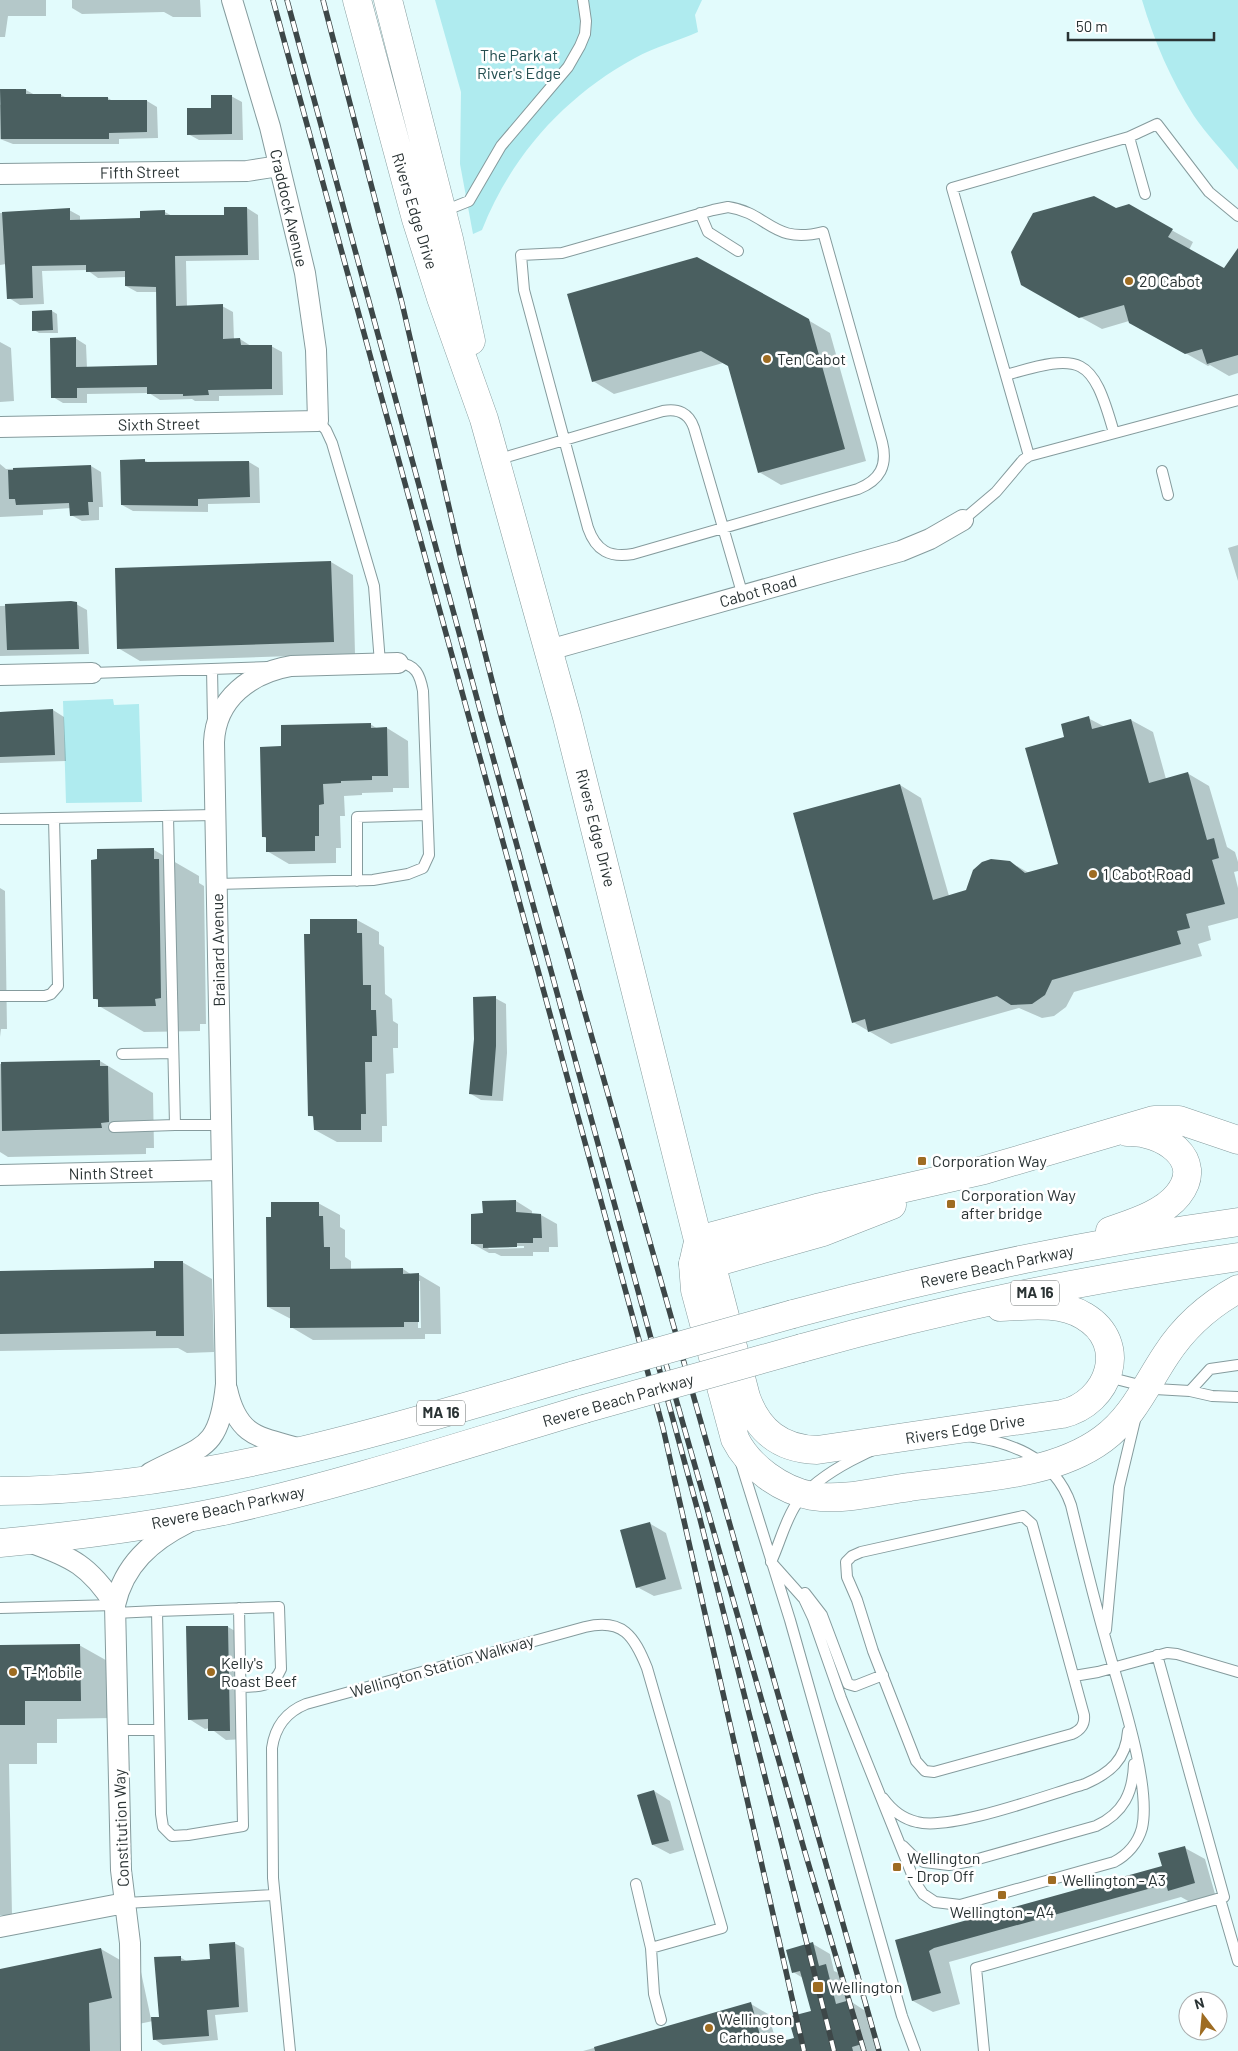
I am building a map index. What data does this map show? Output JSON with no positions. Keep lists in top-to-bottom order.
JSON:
{
  "streets": {
    "main road": ["Rivers Edge Drive", "Revere Beach Parkway", "MA 16"],
    "street": [
      "Fifth Street",
      "Craddock Avenue",
      "Sixth Street",
      "Cabot Road",
      "Brainard Avenue",
      "Ninth Street",
      "Constitution Way"
    ],
    "lane": ["Wellington Station Walkway"]
  },
  "crossings": [
    ["Fifth Street", "Craddock Avenue"],
    ["Craddock Avenue", "Sixth Street"],
    ["Rivers Edge Drive", "Cabot Road"],
    ["Brainard Avenue", "Ninth Street"],
    ["Brainard Avenue", "Revere Beach Parkway"],
    ["Revere Beach Parkway", "Constitution Way"]
  ],
  "parks": ["The Park at River's Edge"],
  "places": {
    "other": [
      "20 Cabot",
      "Ten Cabot",
      "1 Cabot Road",
      "T-Mobile",
      "Kelly's Roast Beef",
      "Wellington Carhouse"
    ],
    "transit": [
      "Corporation Way",
      "Corporation Way after bridge",
      "Wellington - Drop Off",
      "Wellington - A3",
      "Wellington - A4",
      "Wellington"
    ]
  },
  "scale_bar": "50 m",
  "north": "top"
}
